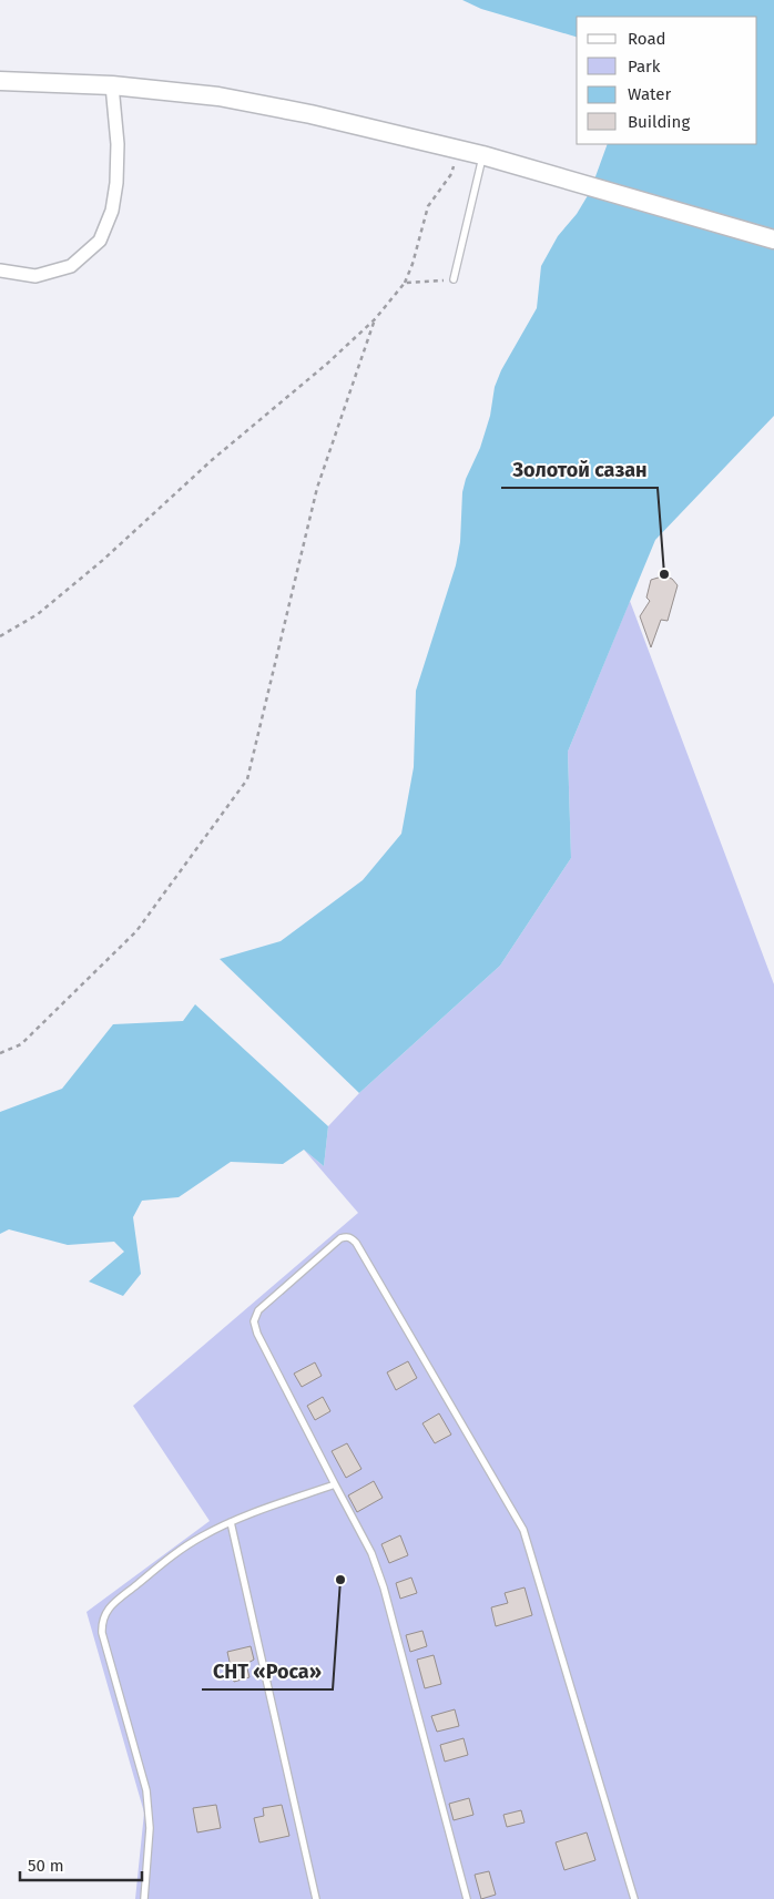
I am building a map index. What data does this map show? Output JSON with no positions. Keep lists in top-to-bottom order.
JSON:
{
  "places": ["Золотой сазан", "СНТ «Роса»"],
  "legend": [
    "Road",
    "Park",
    "Water",
    "Building"
  ],
  "scale_bar": "50 m"
}
